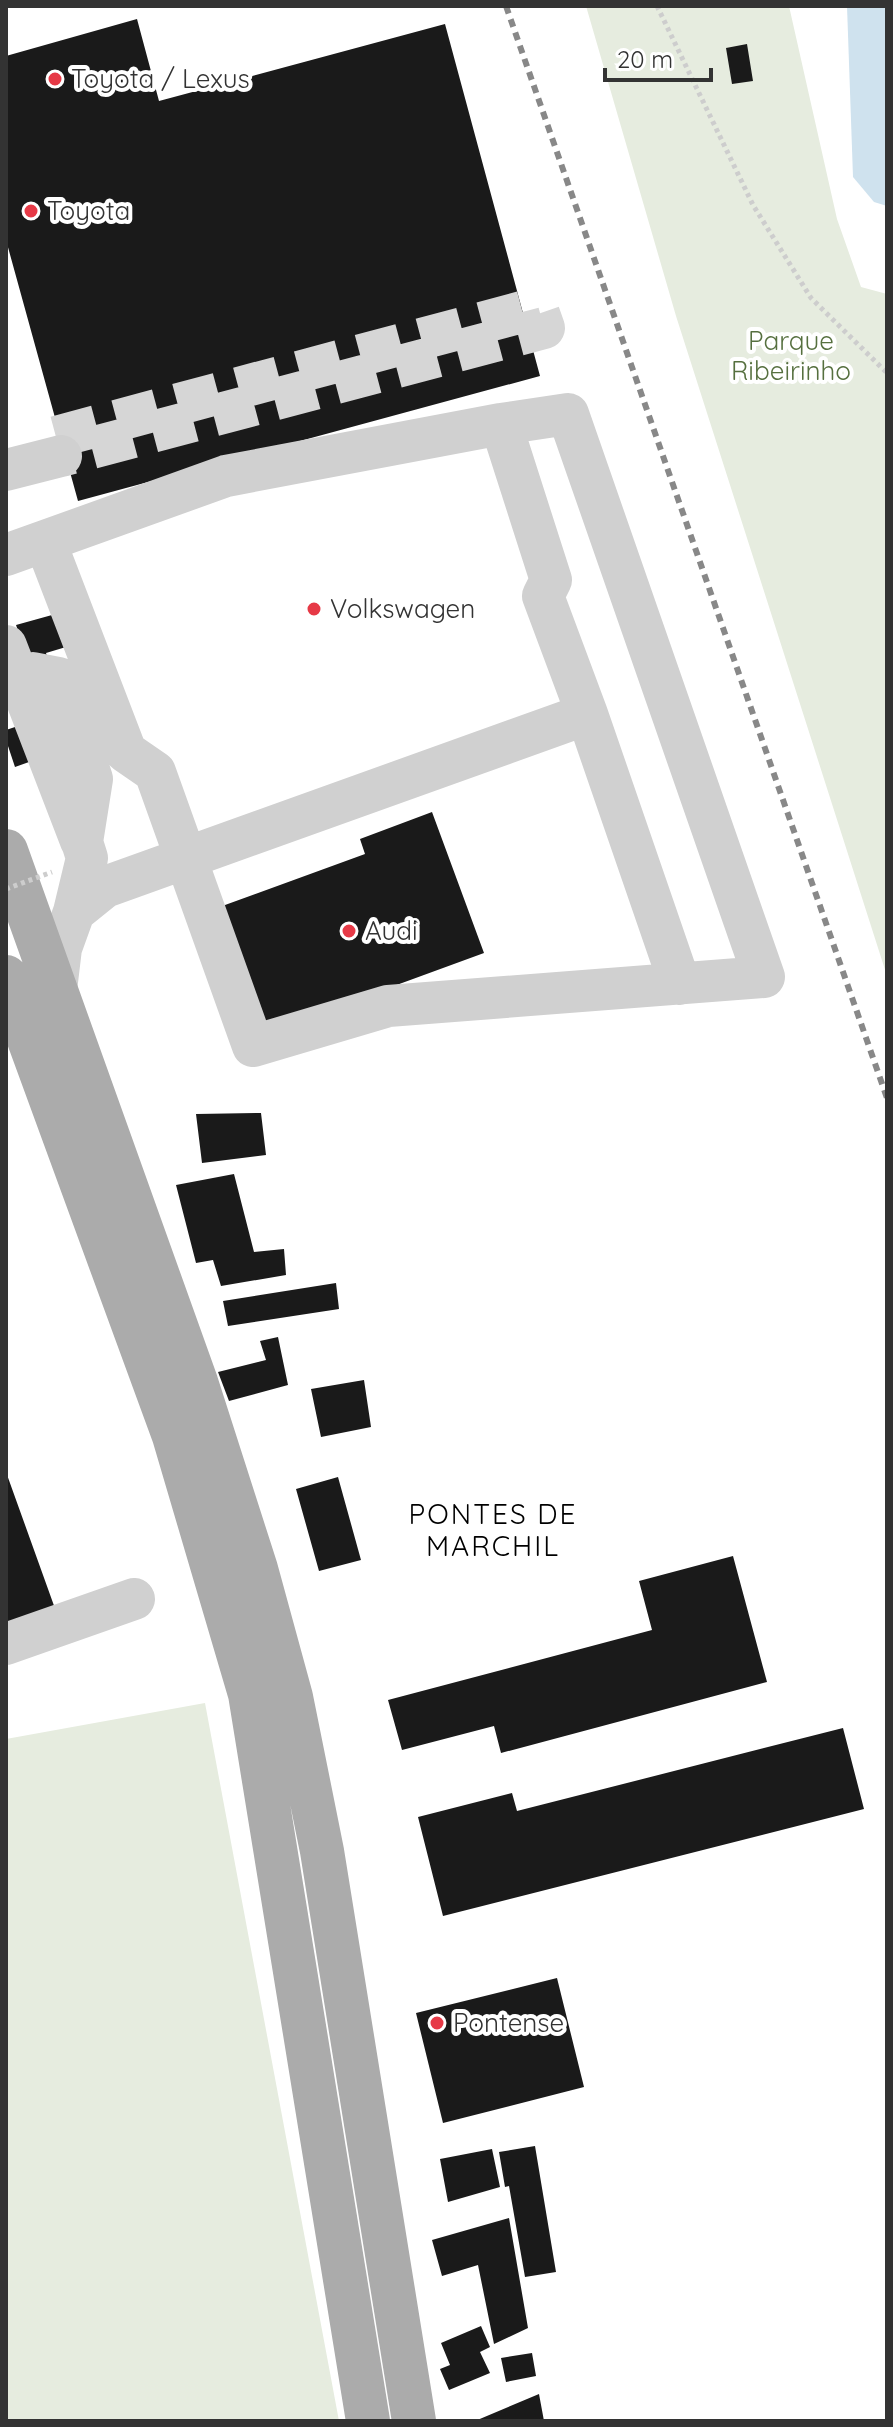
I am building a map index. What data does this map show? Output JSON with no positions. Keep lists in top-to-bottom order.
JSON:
{
  "districts": ["PONTES DE MARCHIL"],
  "parks": ["Parque Ribeirinho"],
  "places": [
    "Toyota / Lexus",
    "Toyota",
    "Volkswagen",
    "Audi",
    "Pontense"
  ],
  "scale_bar": "20 m"
}
